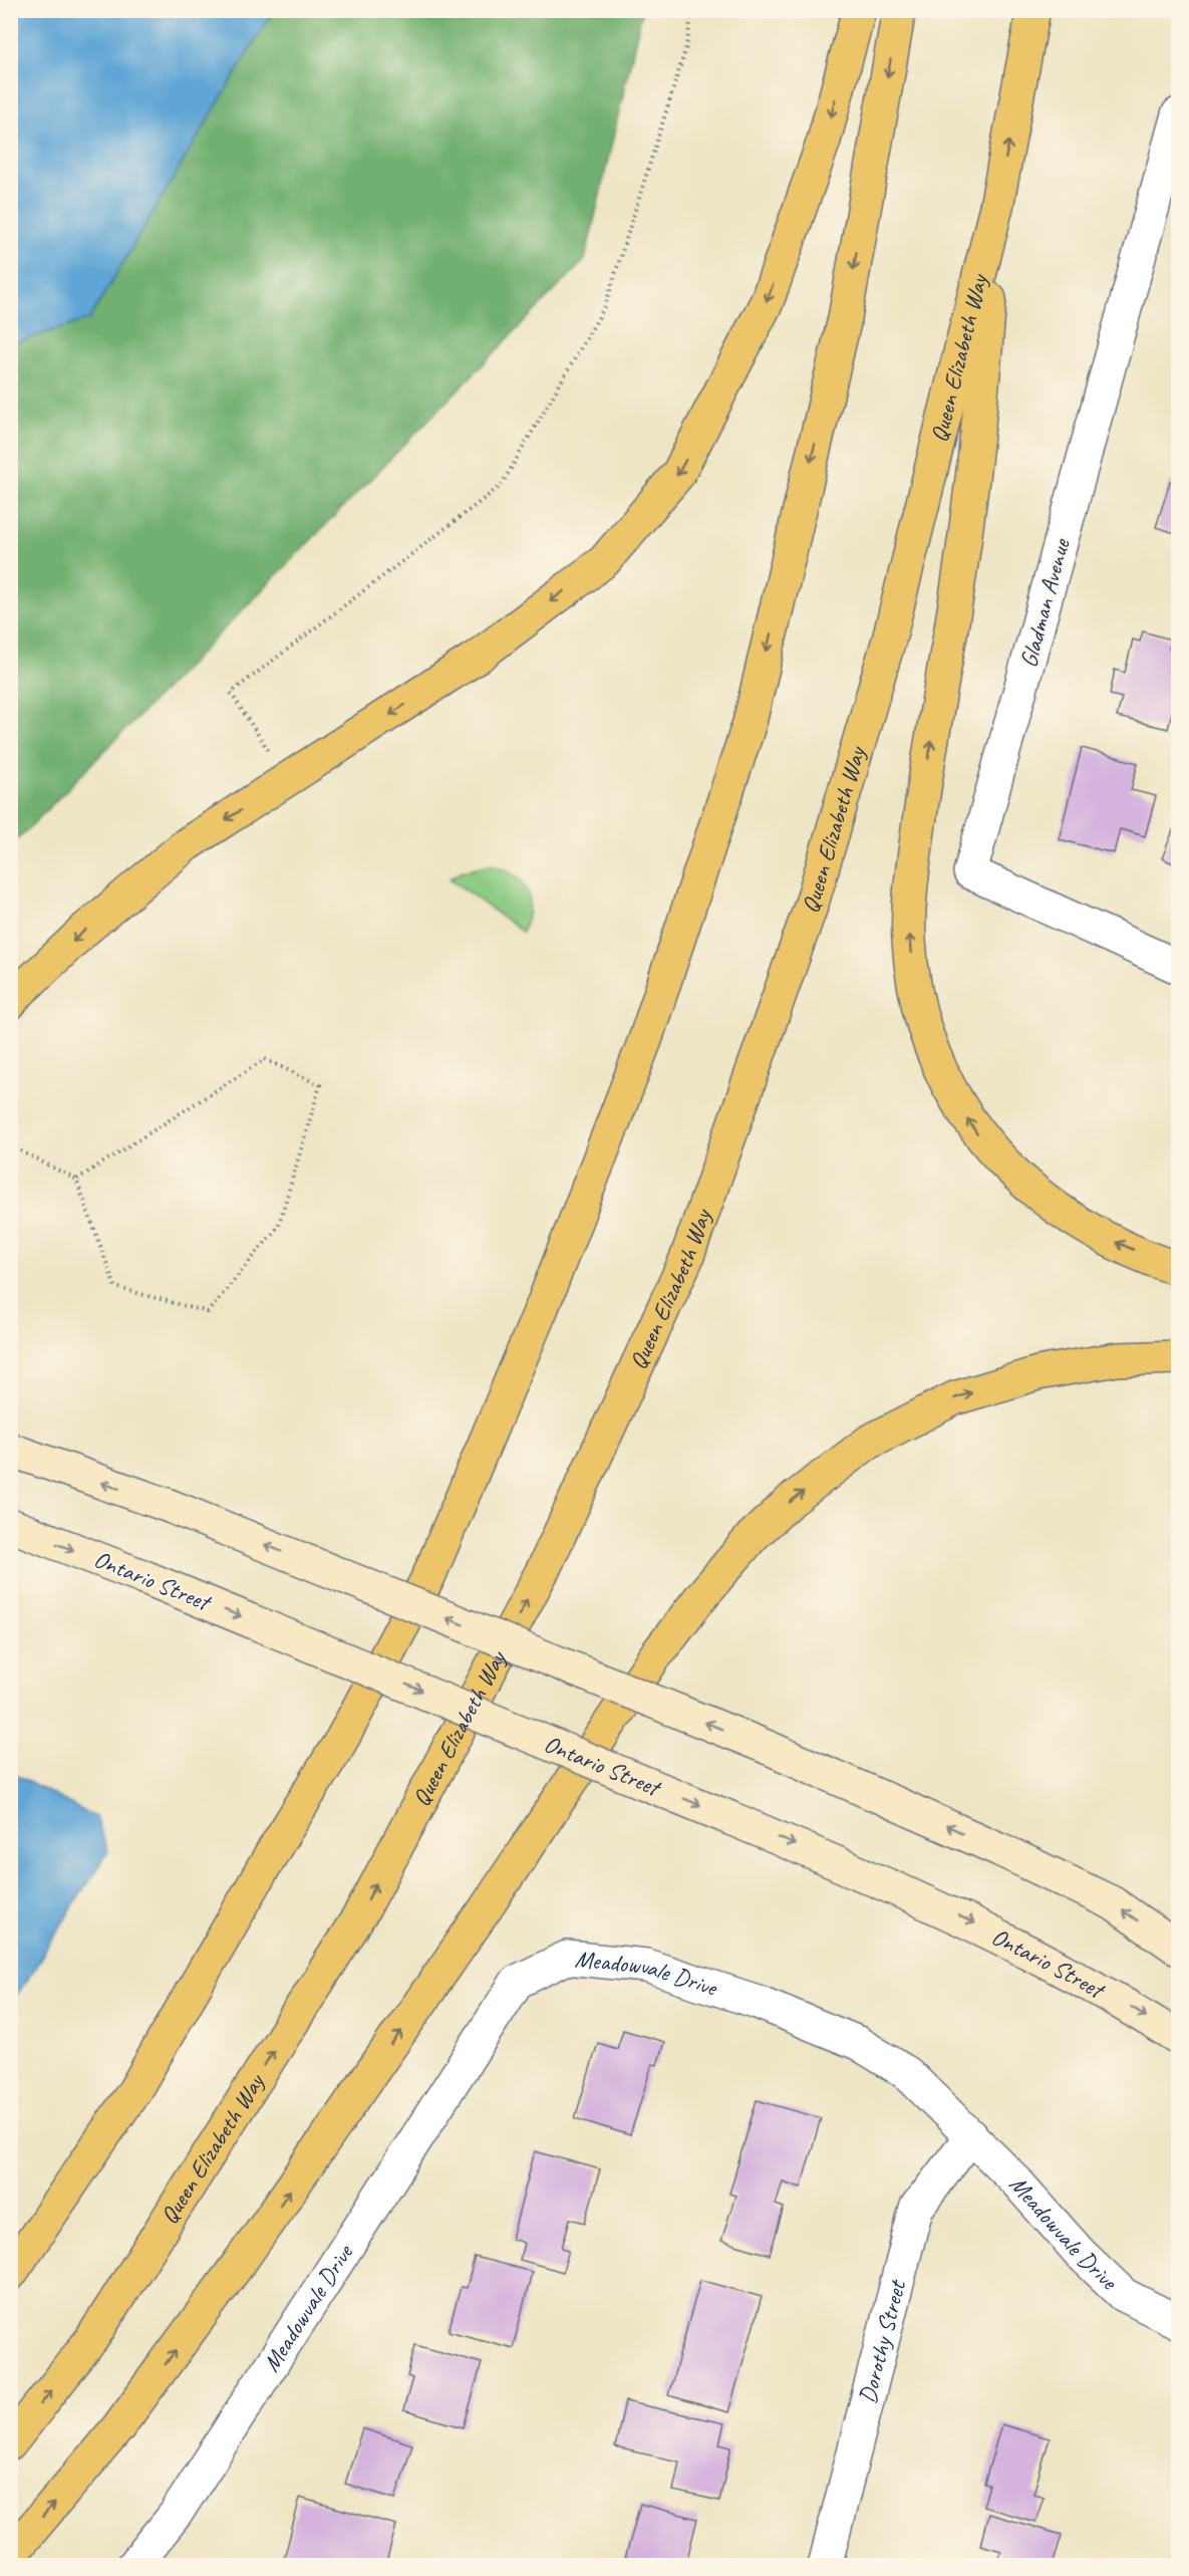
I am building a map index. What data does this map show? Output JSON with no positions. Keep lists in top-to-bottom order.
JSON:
{
  "streets": {
    "highway": ["Queen Elizabeth Way"],
    "main road": ["Ontario Street"],
    "street": ["Gladman Avenue", "Meadowvale Drive", "Dorothy Street"]
  },
  "crossings": [
    ["Meadowvale Drive", "Dorothy Street"]
  ]
}
